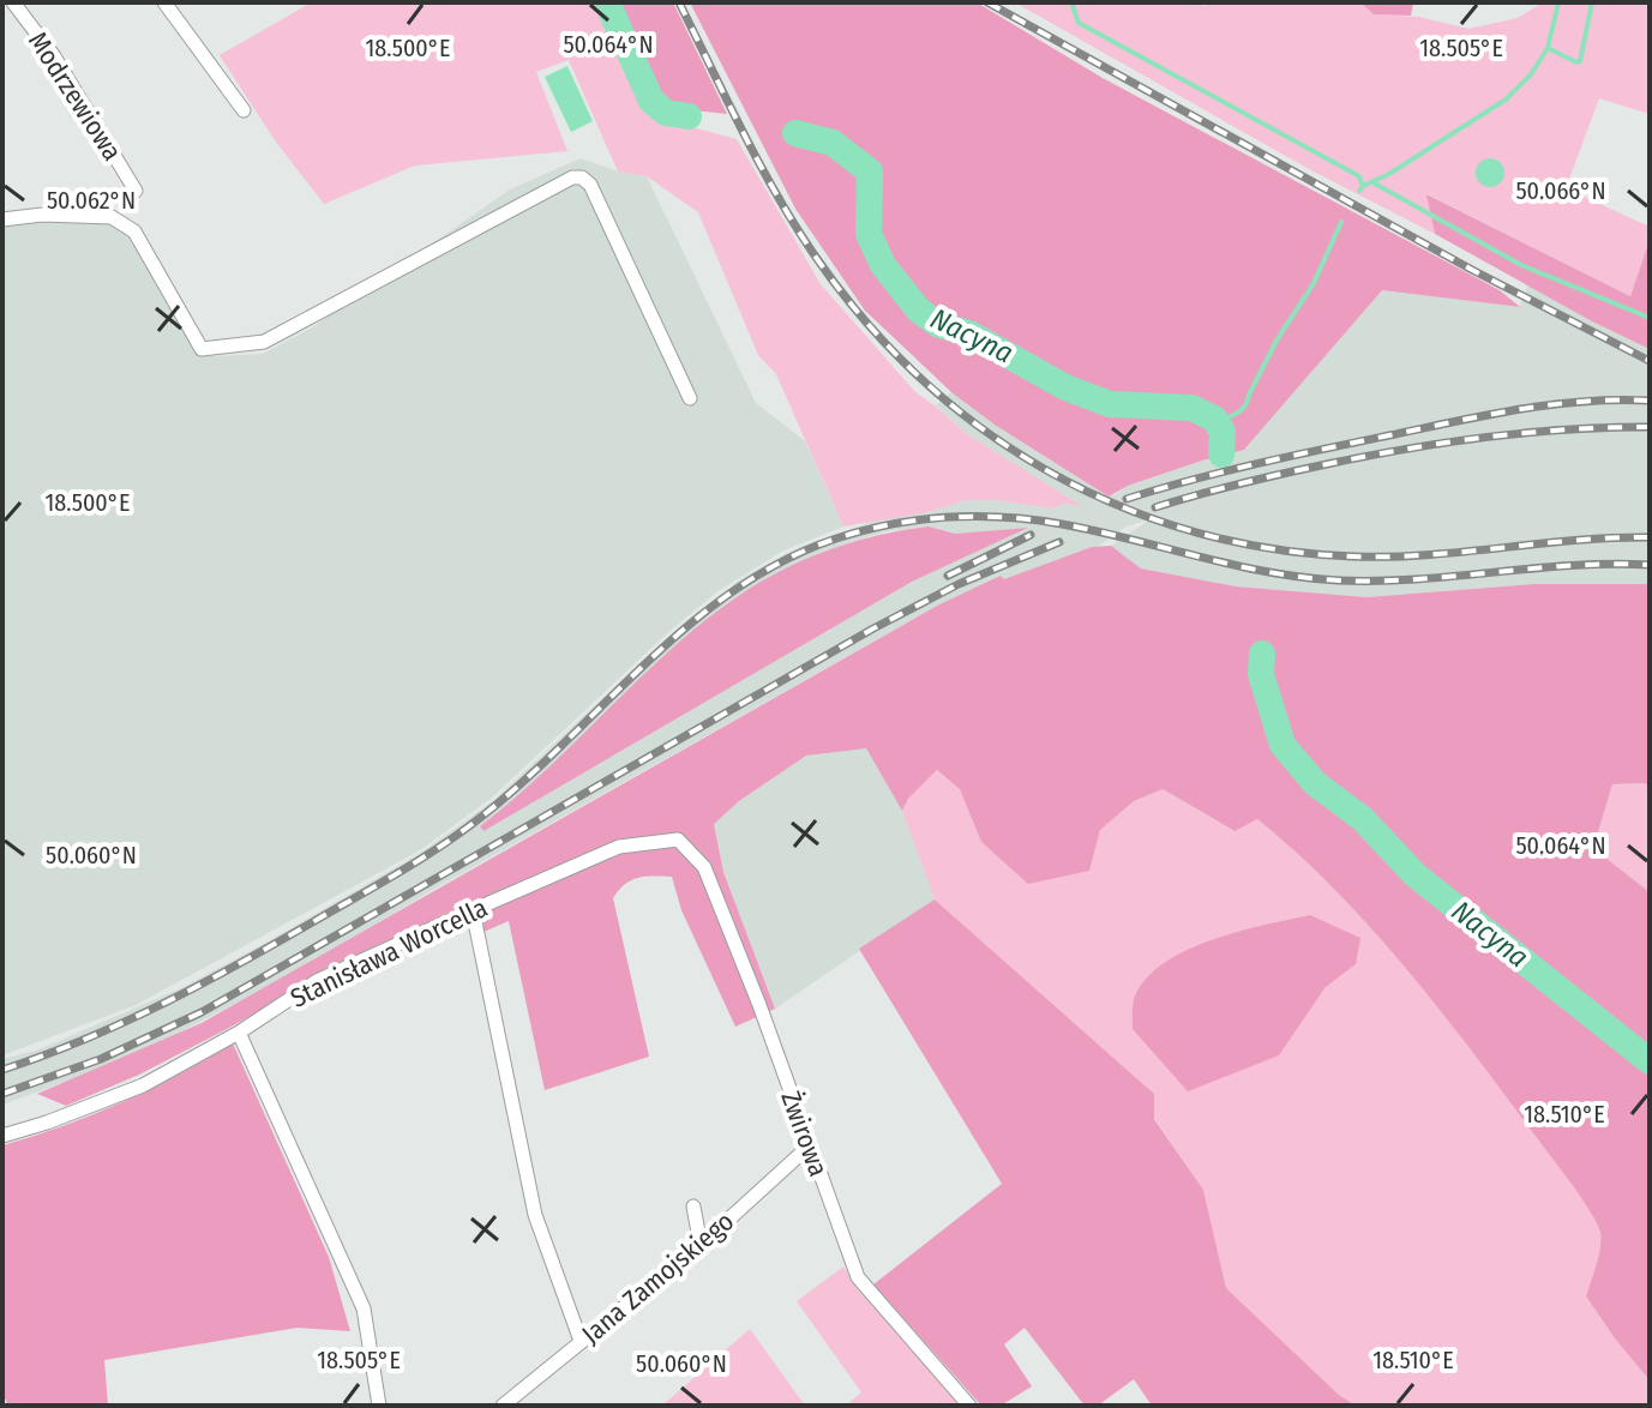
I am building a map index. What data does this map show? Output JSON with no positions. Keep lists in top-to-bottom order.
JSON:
{
  "streets": {
    "street": [
      "Modrzewiowa",
      "Stanisława Worcella",
      "Żwirowa",
      "Jana Zamojskiego"
    ]
  },
  "crossings": [
    ["Stanisława Worcella", "Żwirowa"],
    ["Żwirowa", "Jana Zamojskiego"]
  ],
  "water": ["Nacyna"],
  "coordinates": [
    "50.064°N",
    "18.500°E",
    "18.505°E",
    "50.066°N",
    "50.062°N",
    "50.060°N",
    "18.510°E"
  ]
}
